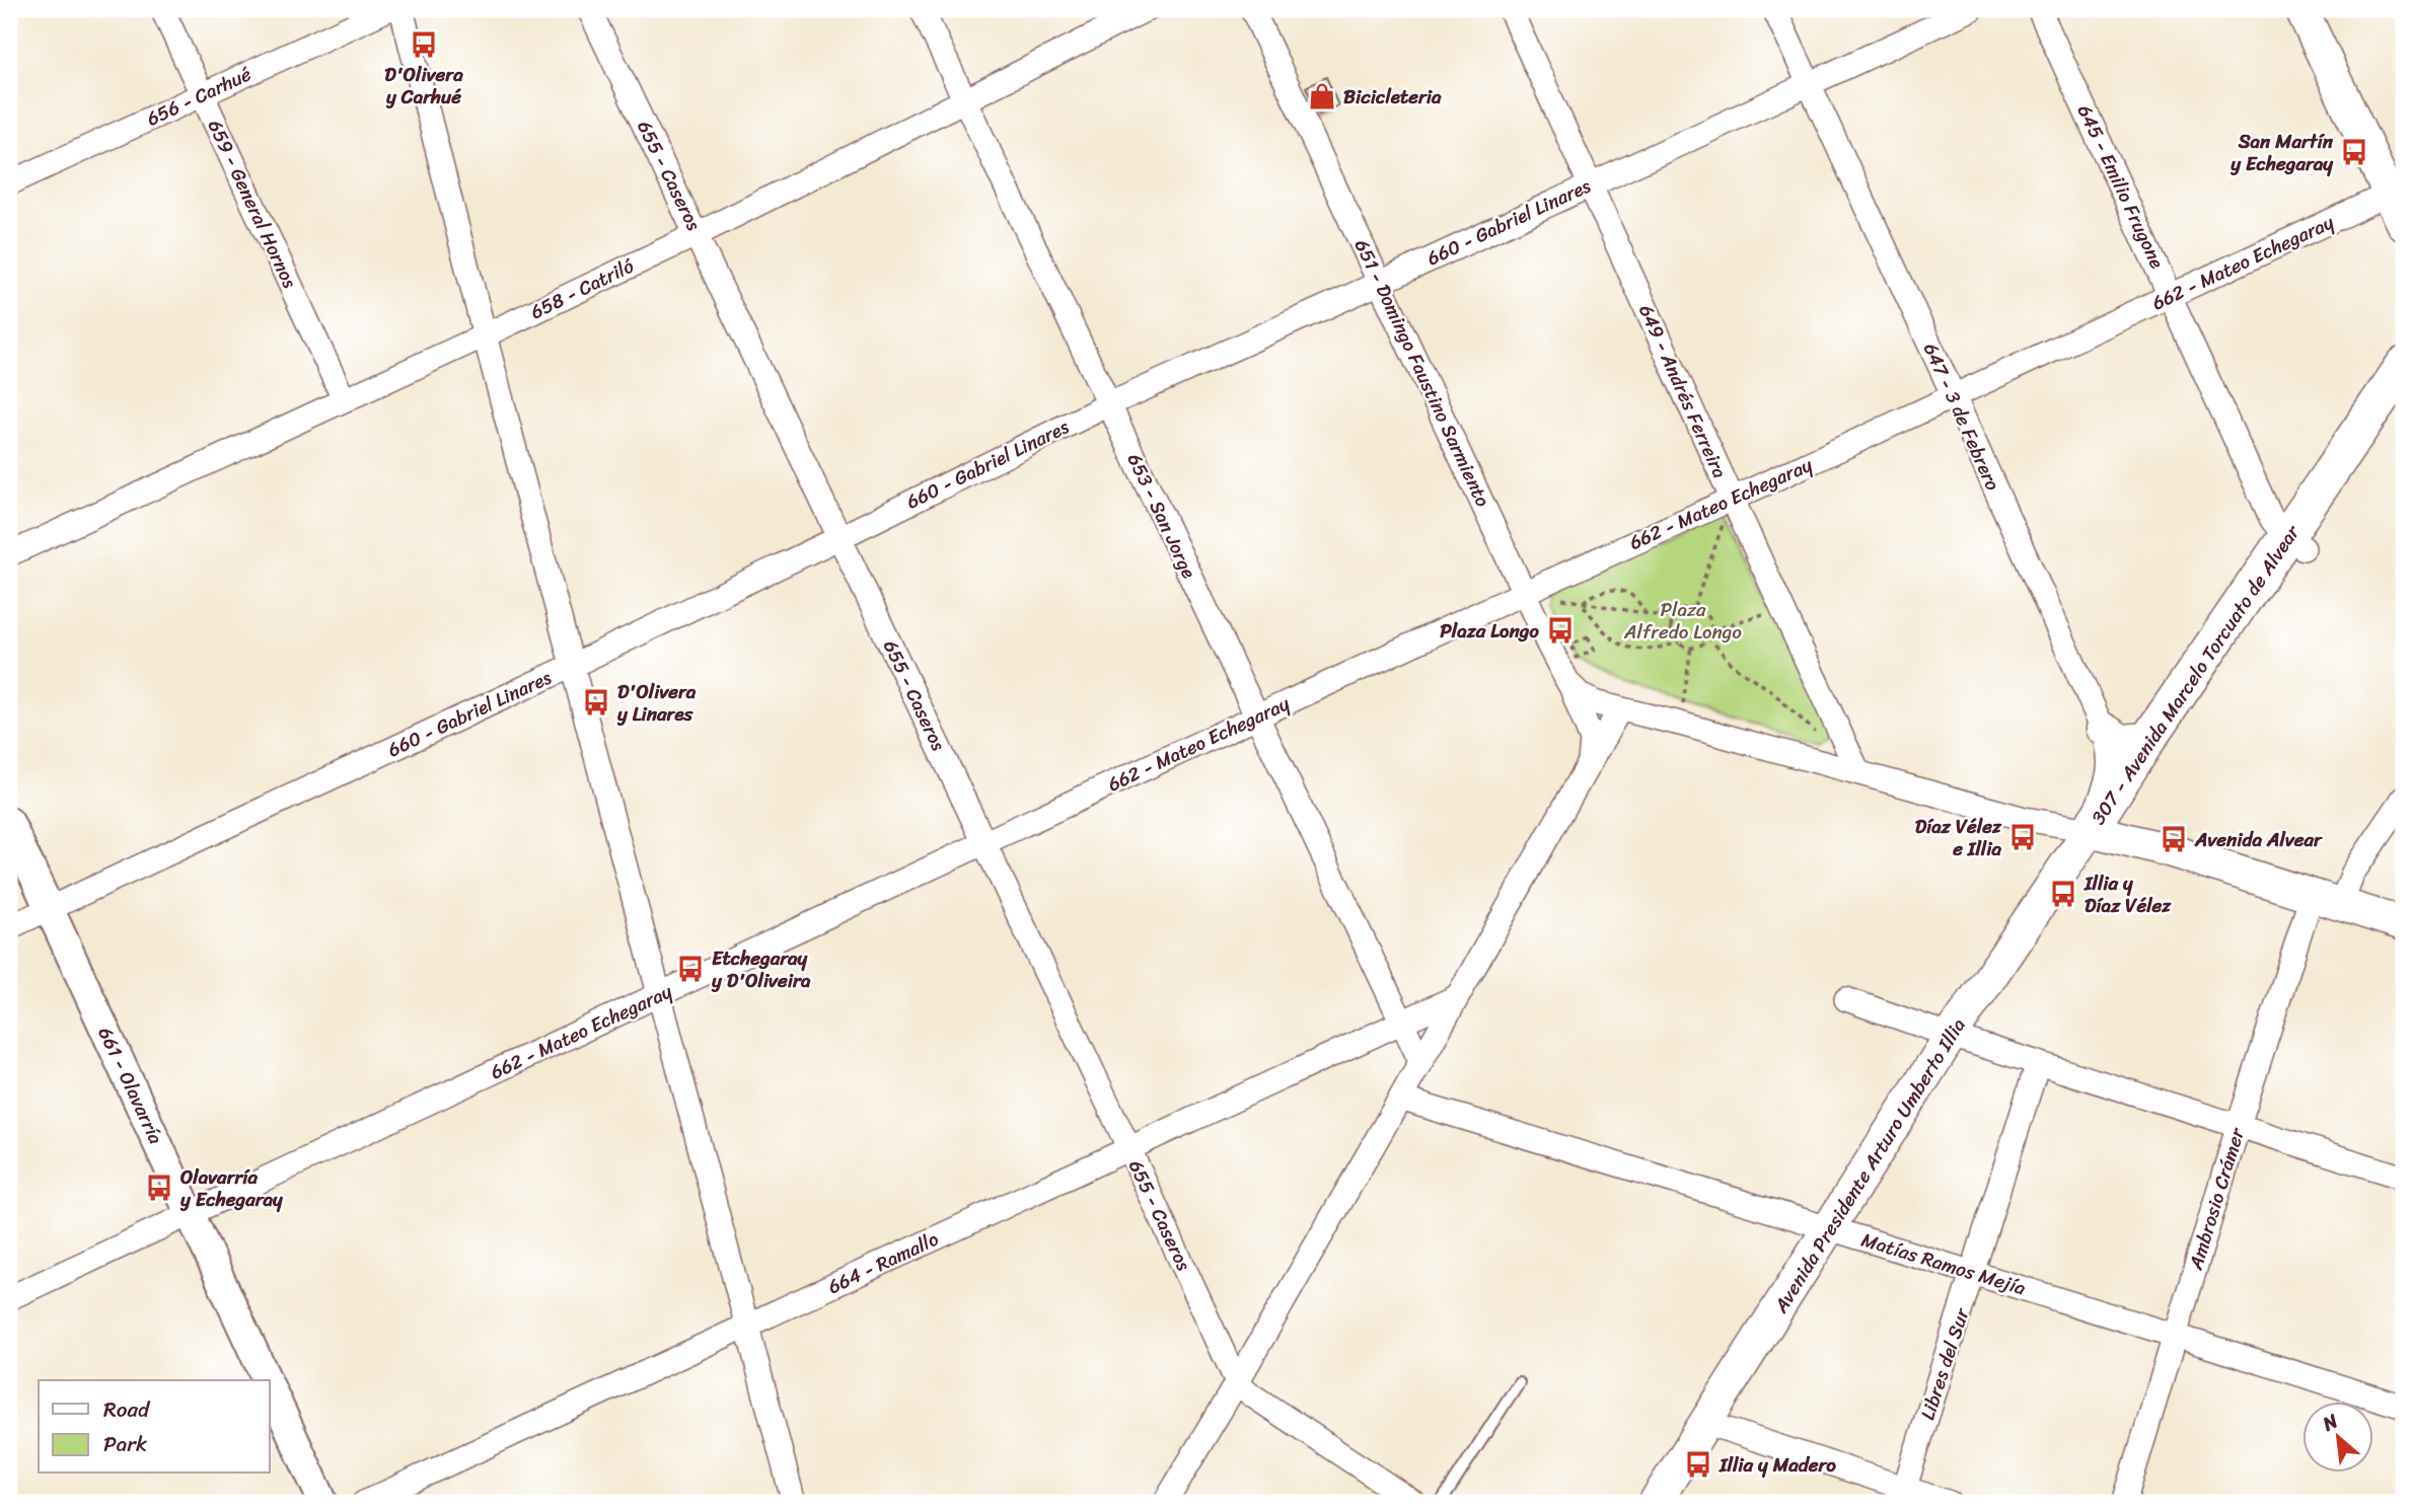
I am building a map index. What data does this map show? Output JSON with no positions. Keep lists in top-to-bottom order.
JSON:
{
  "streets": {
    "main road": ["307 - Avenida Marcelo Torcuato de Alvear", "Avenida Presidente Arturo Umberto Illia"],
    "street": [
      "656 - Carhué",
      "655 - Caseros",
      "645 - Emilio Frugone",
      "659 - General Hornos",
      "660 - Gabriel Linares",
      "662 - Mateo Echegaray",
      "658 - Catriló",
      "651 - Domingo Faustino Sarmiento",
      "649 - Andrés Ferreira",
      "647 - 3 de Febrero",
      "653 - San Jorge",
      "661 - Olavarría",
      "Ambrosio Crámer",
      "664 - Ramallo",
      "Matías Ramos Mejía",
      "Libres del Sur"
    ]
  },
  "crossings": [
    ["656 - Carhué", "659 - General Hornos"],
    ["655 - Caseros", "660 - Gabriel Linares"],
    ["655 - Caseros", "662 - Mateo Echegaray"],
    ["655 - Caseros", "658 - Catriló"],
    ["655 - Caseros", "664 - Ramallo"],
    ["645 - Emilio Frugone", "662 - Mateo Echegaray"],
    ["645 - Emilio Frugone", "307 - Avenida Marcelo Torcuato de Alvear"],
    ["659 - General Hornos", "658 - Catriló"],
    ["660 - Gabriel Linares", "651 - Domingo Faustino Sarmiento"],
    ["660 - Gabriel Linares", "649 - Andrés Ferreira"],
    ["660 - Gabriel Linares", "647 - 3 de Febrero"],
    ["660 - Gabriel Linares", "653 - San Jorge"],
    ["660 - Gabriel Linares", "661 - Olavarría"],
    ["662 - Mateo Echegaray", "651 - Domingo Faustino Sarmiento"],
    ["662 - Mateo Echegaray", "649 - Andrés Ferreira"],
    ["662 - Mateo Echegaray", "647 - 3 de Febrero"],
    ["662 - Mateo Echegaray", "653 - San Jorge"],
    ["662 - Mateo Echegaray", "661 - Olavarría"],
    ["658 - Catriló", "653 - San Jorge"],
    ["647 - 3 de Febrero", "307 - Avenida Marcelo Torcuato de Alvear"],
    ["647 - 3 de Febrero", "Avenida Presidente Arturo Umberto Illia"],
    ["653 - San Jorge", "664 - Ramallo"],
    ["307 - Avenida Marcelo Torcuato de Alvear", "Avenida Presidente Arturo Umberto Illia"],
    ["Avenida Presidente Arturo Umberto Illia", "Matías Ramos Mejía"],
    ["Ambrosio Crámer", "Matías Ramos Mejía"],
    ["Matías Ramos Mejía", "Libres del Sur"]
  ],
  "parks": ["Plaza Alfredo Longo"],
  "places": {
    "bus stop": [
      "D'Olivera y Carhué",
      "San Martín y Echegaray",
      "Plaza Longo",
      "D'Olivera y Linares",
      "Díaz Vélez e Illia",
      "Avenida Alvear",
      "Illia y Díaz Vélez",
      "Etchegaray y D'Oliveira",
      "Olavarría y Echegaray",
      "Illia y Madero"
    ],
    "shop": ["Bicicleteria"]
  },
  "legend": ["Road", "Park"],
  "north": "top left"
}
